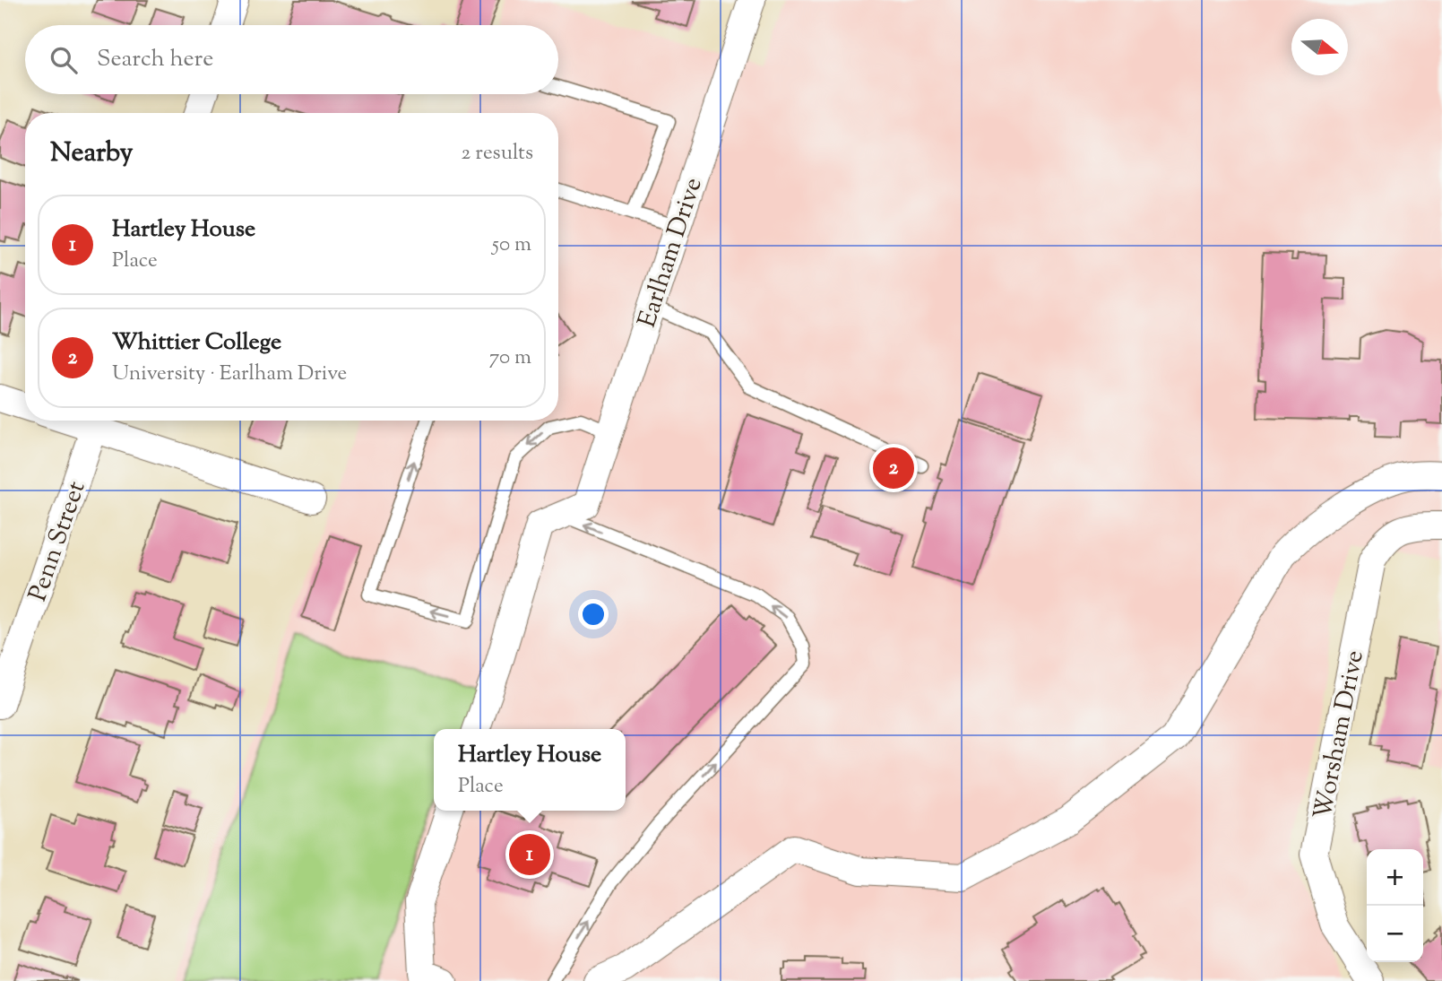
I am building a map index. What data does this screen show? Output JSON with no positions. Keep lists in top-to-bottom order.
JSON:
{
  "streets": {
    "street": ["Earlham Drive", "Penn Street", "Worsham Drive"]
  },
  "north": "right",
  "page": {
    "search": "Search here",
    "heading": ["Nearby", "2 results"],
    "list": [
      {
        "mark": "1",
        "name": "Hartley House",
        "note": "Place",
        "value": "50 m"
      },
      {
        "mark": "2",
        "name": "Whittier College",
        "note": "University · Earlham Drive",
        "value": "70 m"
      }
    ],
    "pins": ["2", "1"],
    "popup": ["Hartley House", "Place"],
    "map_buttons": ["+", "−"]
  }
}
